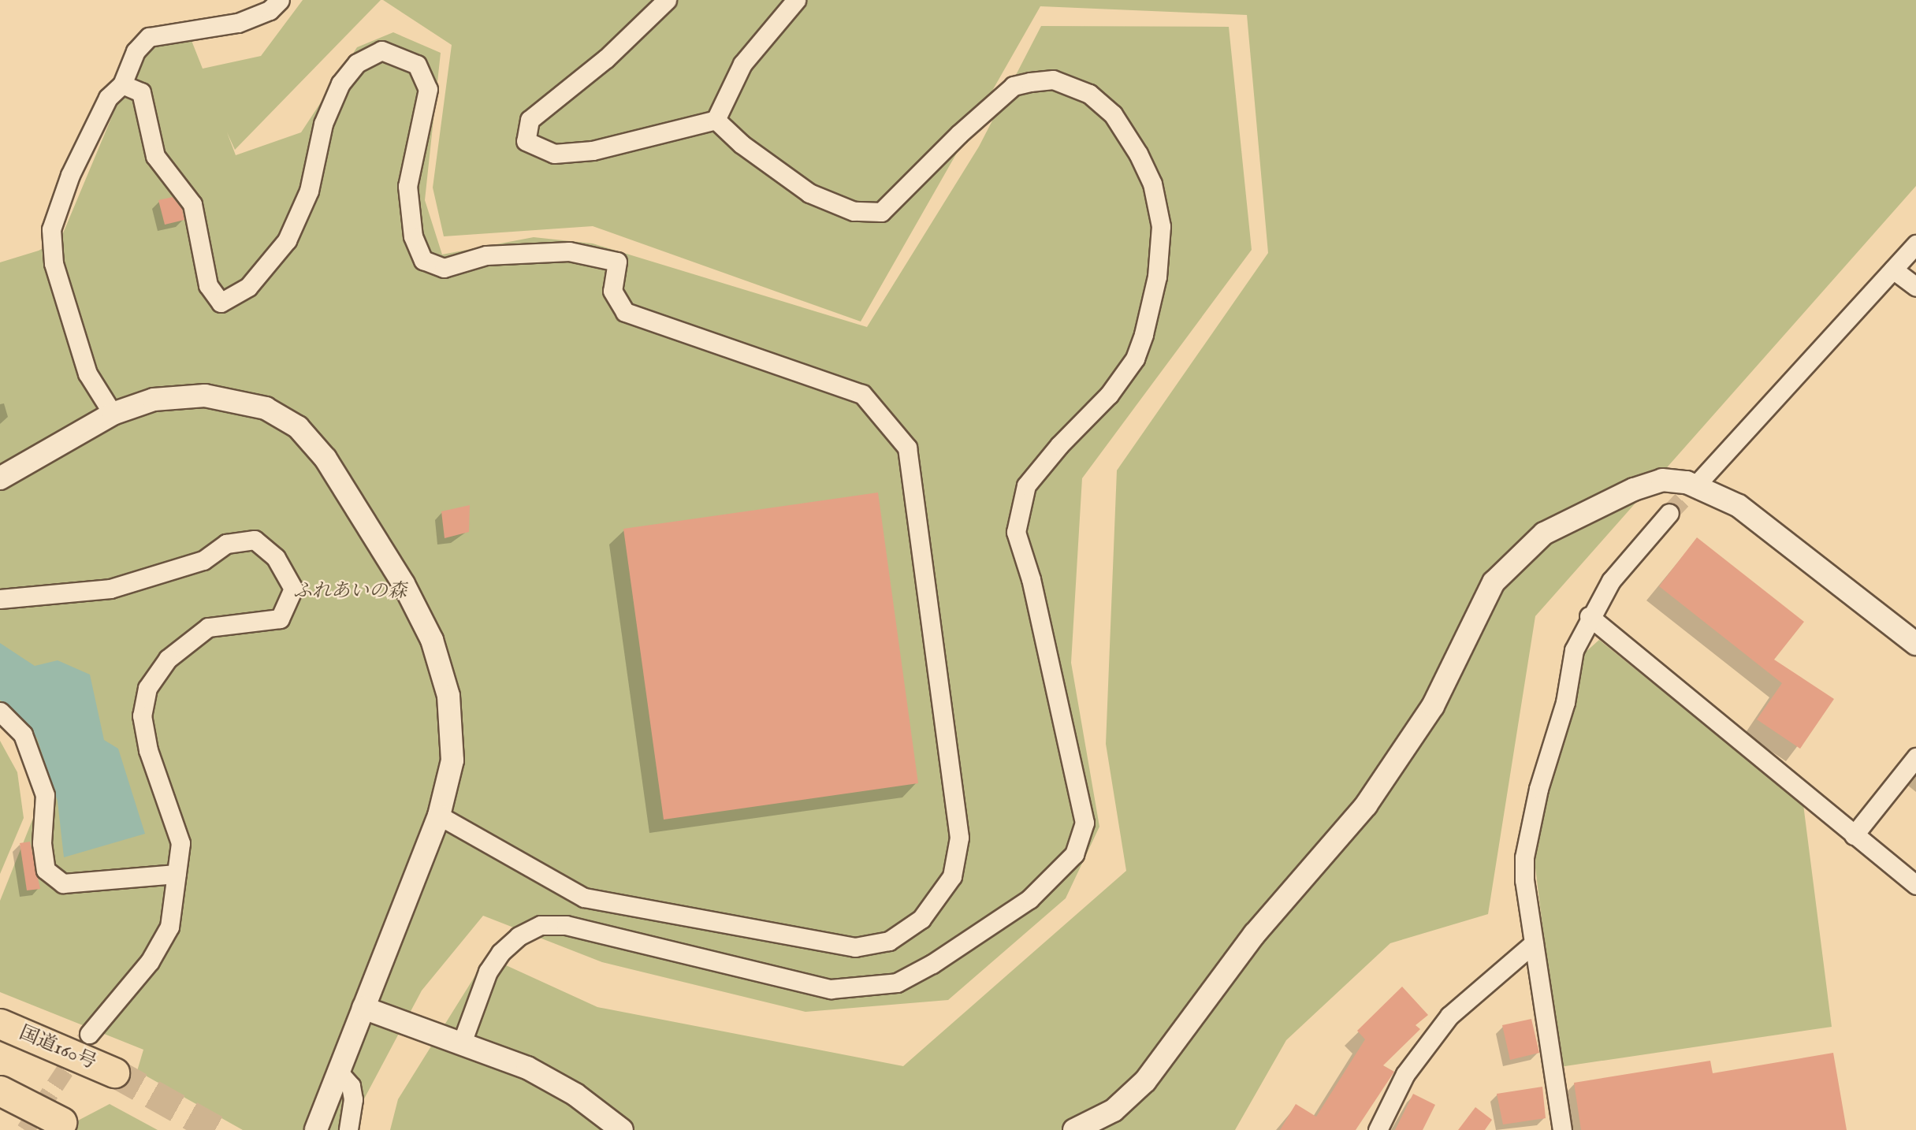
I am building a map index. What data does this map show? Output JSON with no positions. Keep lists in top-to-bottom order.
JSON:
{
  "streets": {
    "highway": ["国道160号"]
  },
  "parks": ["ふれあいの森"]
}
